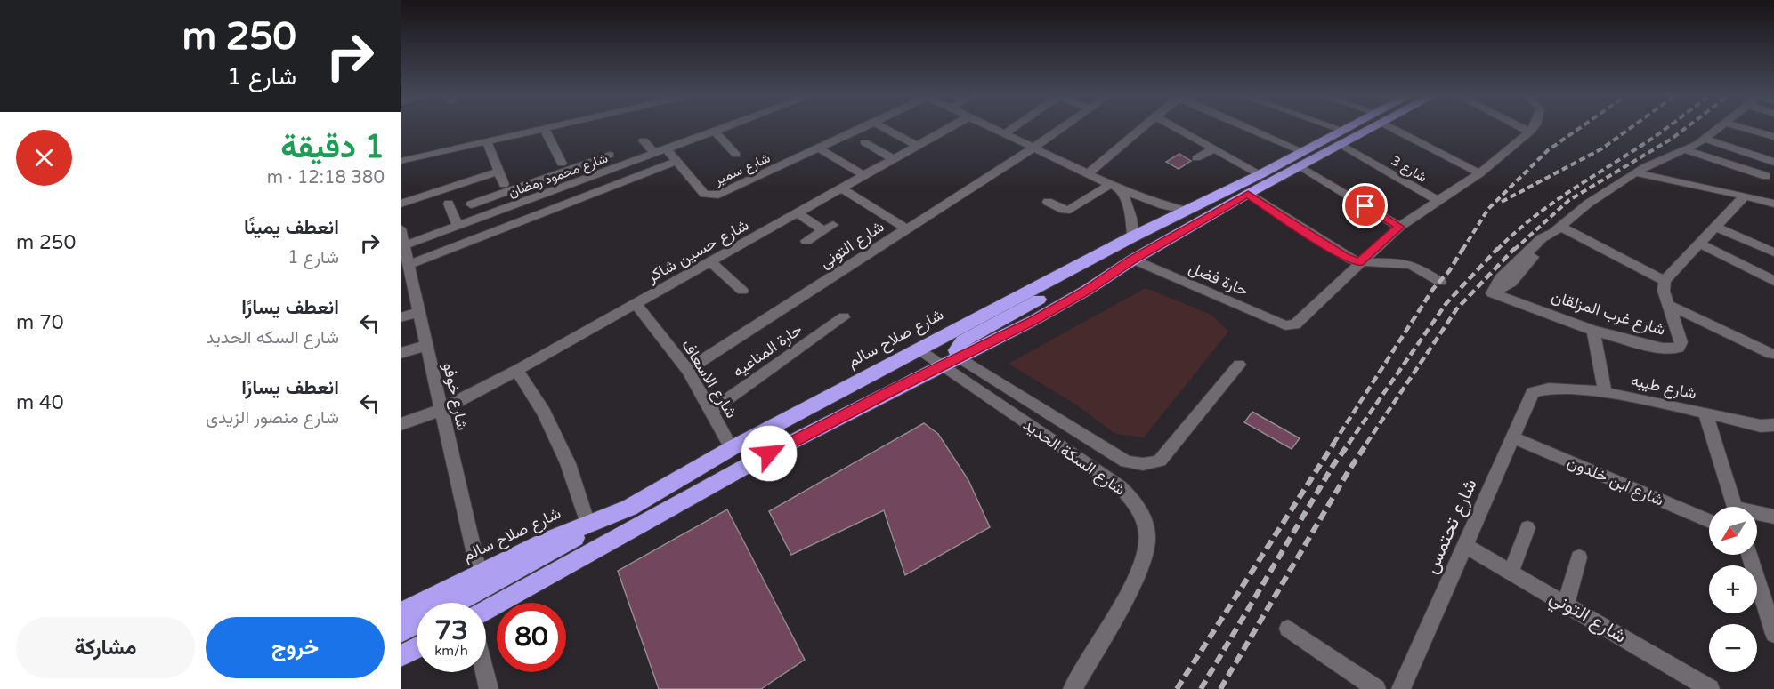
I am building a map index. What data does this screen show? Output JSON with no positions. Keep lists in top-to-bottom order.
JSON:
{
  "streets": {
    "highway": ["شارع صلاح سالم"],
    "street": [
      "شارع سمير",
      "شارع 3",
      "شارع محمود رمضان",
      "شارع التونى",
      "شارع حسين شاكر",
      "حارة فضل",
      "شارع غرب المزلقان",
      "حارة المناعيه",
      "شارع الاسعاف",
      "شارع طيبه",
      "شارع خوفو",
      "شارع السكة الحديد",
      "شارع ابن خلدون",
      "شارع تحتمس",
      "شارع التوني"
    ]
  },
  "crossings": [
    ["شارع 3", "شارع صلاح سالم"],
    ["شارع محمود رمضان", "شارع خوفو"],
    ["شارع التونى", "شارع الاسعاف"],
    ["شارع حسين شاكر", "شارع الاسعاف"],
    ["شارع حسين شاكر", "شارع خوفو"],
    ["حارة فضل", "شارع صلاح سالم"],
    ["شارع صلاح سالم", "شارع الاسعاف"],
    ["شارع صلاح سالم", "شارع خوفو"],
    ["شارع صلاح سالم", "شارع السكة الحديد"],
    ["حارة المناعيه", "شارع الاسعاف"],
    ["شارع طيبه", "شارع تحتمس"],
    ["شارع ابن خلدون", "شارع تحتمس"],
    ["شارع تحتمس", "شارع التوني"]
  ],
  "north": "bottom left",
  "page": {
    "turn": ["250 m", "شارع 1"],
    "heading": ["1 دقيقة", "380 m · 12:18"],
    "list": [
      {
        "name": "انعطف يمينًا",
        "note": "شارع 1",
        "value": "250 m"
      },
      {
        "name": "انعطف يسارًا",
        "note": "شارع السكه الحديد",
        "value": "70 m"
      },
      {
        "name": "انعطف يسارًا",
        "note": "شارع منصور الزيدى",
        "value": "40 m"
      }
    ],
    "map_buttons": ["+", "−"],
    "speed": "73 km/h",
    "limit": "80",
    "buttons": ["خروج", "مشاركة"]
  }
}
